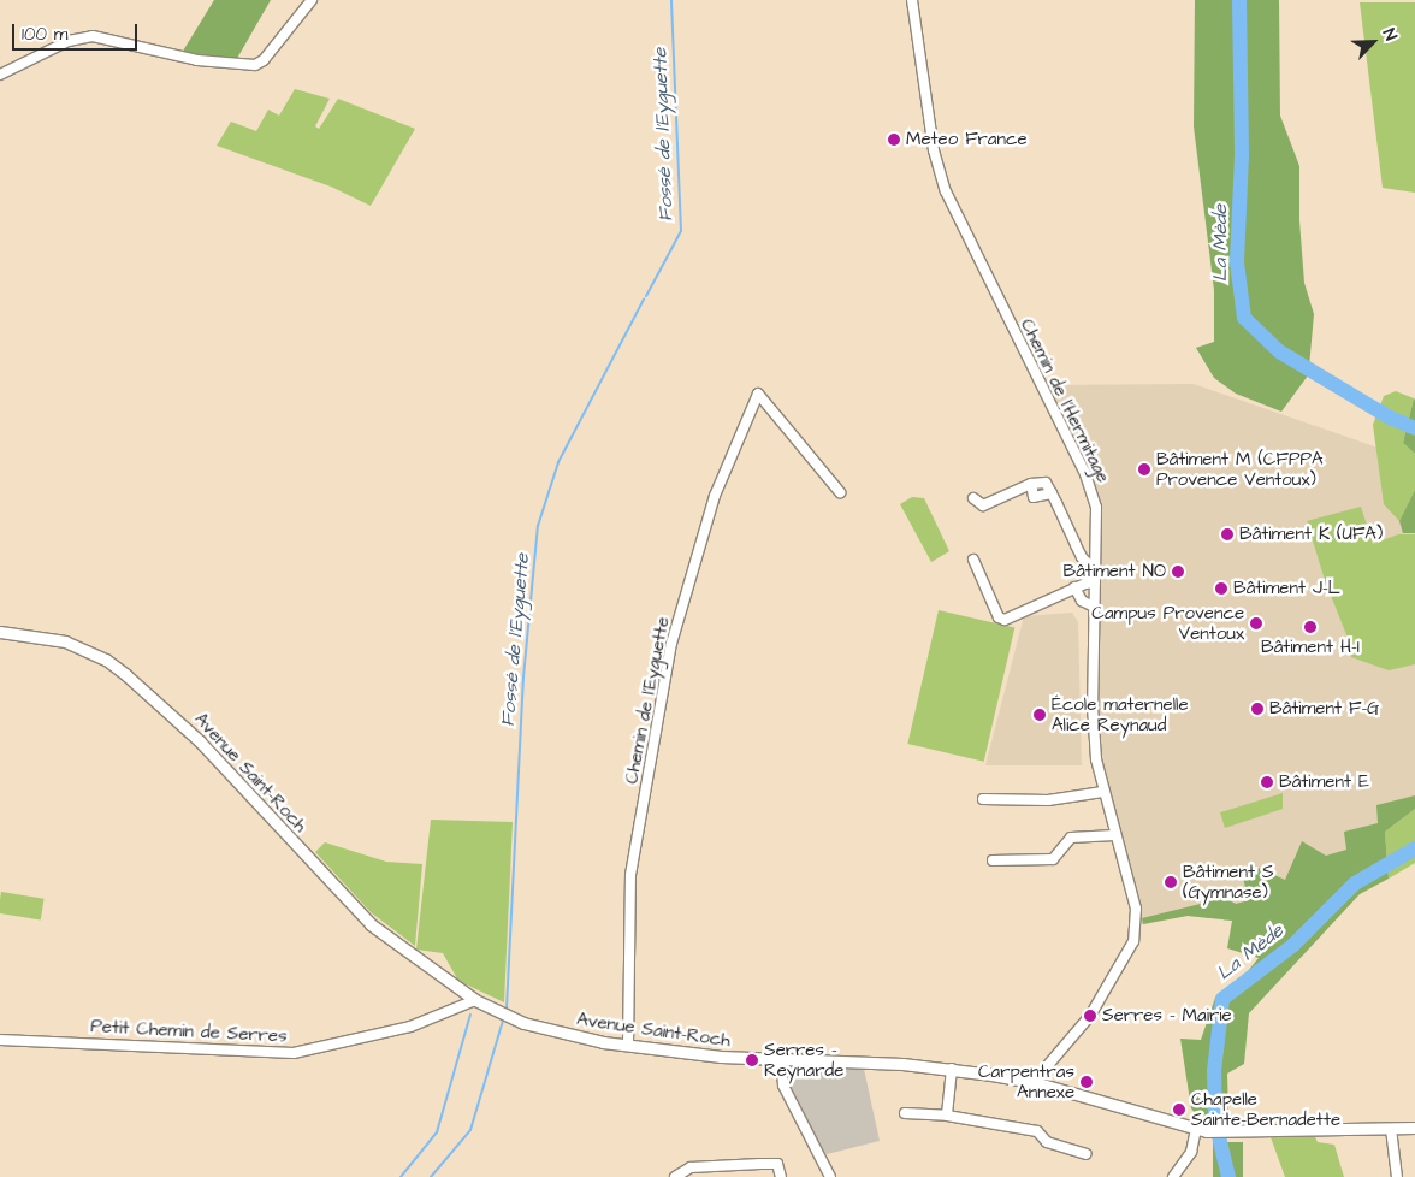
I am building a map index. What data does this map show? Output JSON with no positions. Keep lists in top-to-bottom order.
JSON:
{
  "streets": {
    "main road": ["Avenue Saint-Roch"],
    "street": ["Chemin de l'Hermitage", "Chemin de l'Eyguette", "Petit Chemin de Serres"]
  },
  "crossings": [
    ["Chemin de l'Hermitage", "Avenue Saint-Roch"],
    ["Chemin de l'Eyguette", "Avenue Saint-Roch"],
    ["Avenue Saint-Roch", "Petit Chemin de Serres"]
  ],
  "water": ["Fossé de l'Eyguette", "La Mède"],
  "places": [
    "Meteo France",
    "Bâtiment M (CFPPA Provence Ventoux)",
    "Bâtiment K (UFA)",
    "Bâtiment NO",
    "Bâtiment J-L",
    "Campus Provence Ventoux",
    "Bâtiment H-I",
    "Bâtiment F-G",
    "École maternelle Alice Reynaud",
    "Bâtiment E",
    "Bâtiment S (Gymnase)",
    "Serres - Mairie",
    "Serres - Reynarde",
    "Carpentras Annexe",
    "Chapelle Sainte-Bernadette"
  ],
  "scale_bar": "100 m",
  "north": "top right"
}
